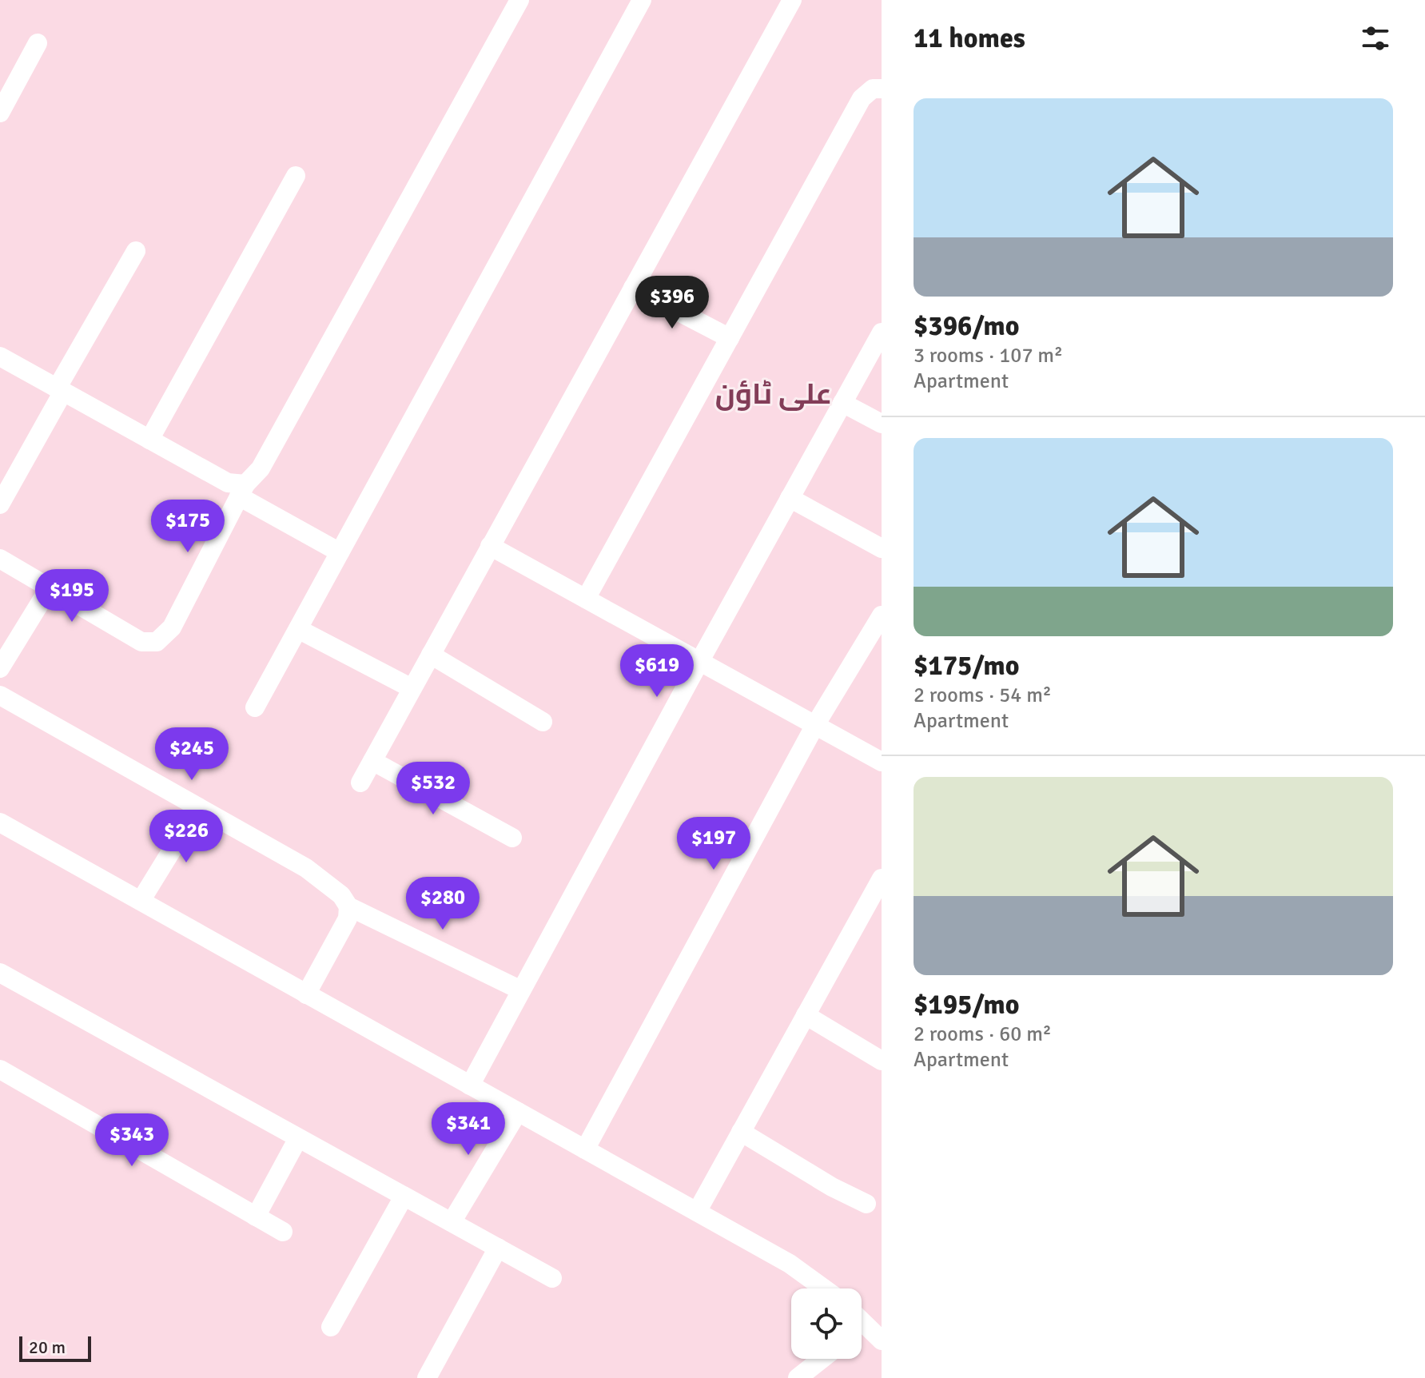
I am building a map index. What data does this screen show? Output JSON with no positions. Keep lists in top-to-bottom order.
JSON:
{
  "districts": ["علی ٹاؤن"],
  "scale_bar": "20 m",
  "page": {
    "heading": "11 homes",
    "list": [
      {
        "name": "$396/mo",
        "note": "3 rooms · 107 m² · Apartment"
      },
      {
        "name": "$175/mo",
        "note": "2 rooms · 54 m² · Apartment"
      },
      {
        "name": "$195/mo",
        "note": "2 rooms · 60 m² · Apartment"
      }
    ],
    "price": [
      "$396",
      "$175",
      "$195",
      "$619",
      "$245",
      "$532",
      "$226",
      "$197",
      "$280",
      "$341",
      "$343"
    ],
    "scale": "20 m"
  }
}
